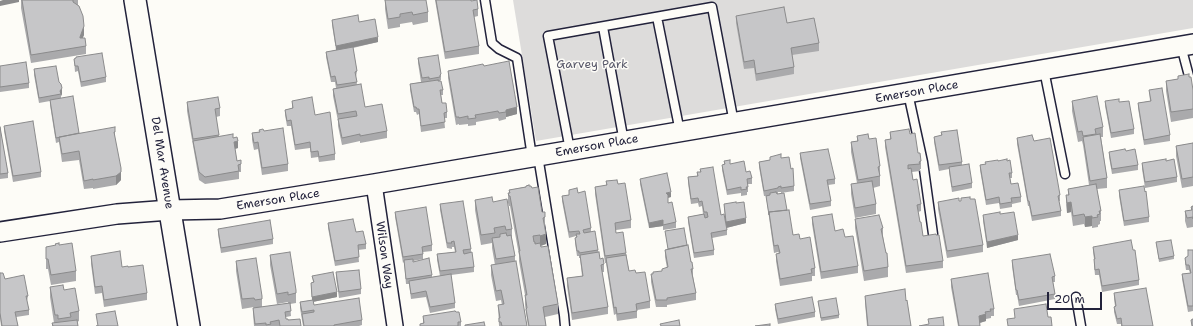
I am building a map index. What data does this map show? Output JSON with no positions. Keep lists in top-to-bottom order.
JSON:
{
  "streets": {
    "main road": ["Del Mar Avenue"],
    "street": ["Emerson Place", "Wilson Way"]
  },
  "crossings": [
    ["Emerson Place", "Del Mar Avenue"],
    ["Emerson Place", "Wilson Way"]
  ],
  "parks": ["Garvey Park"],
  "scale_bar": "20 m"
}
